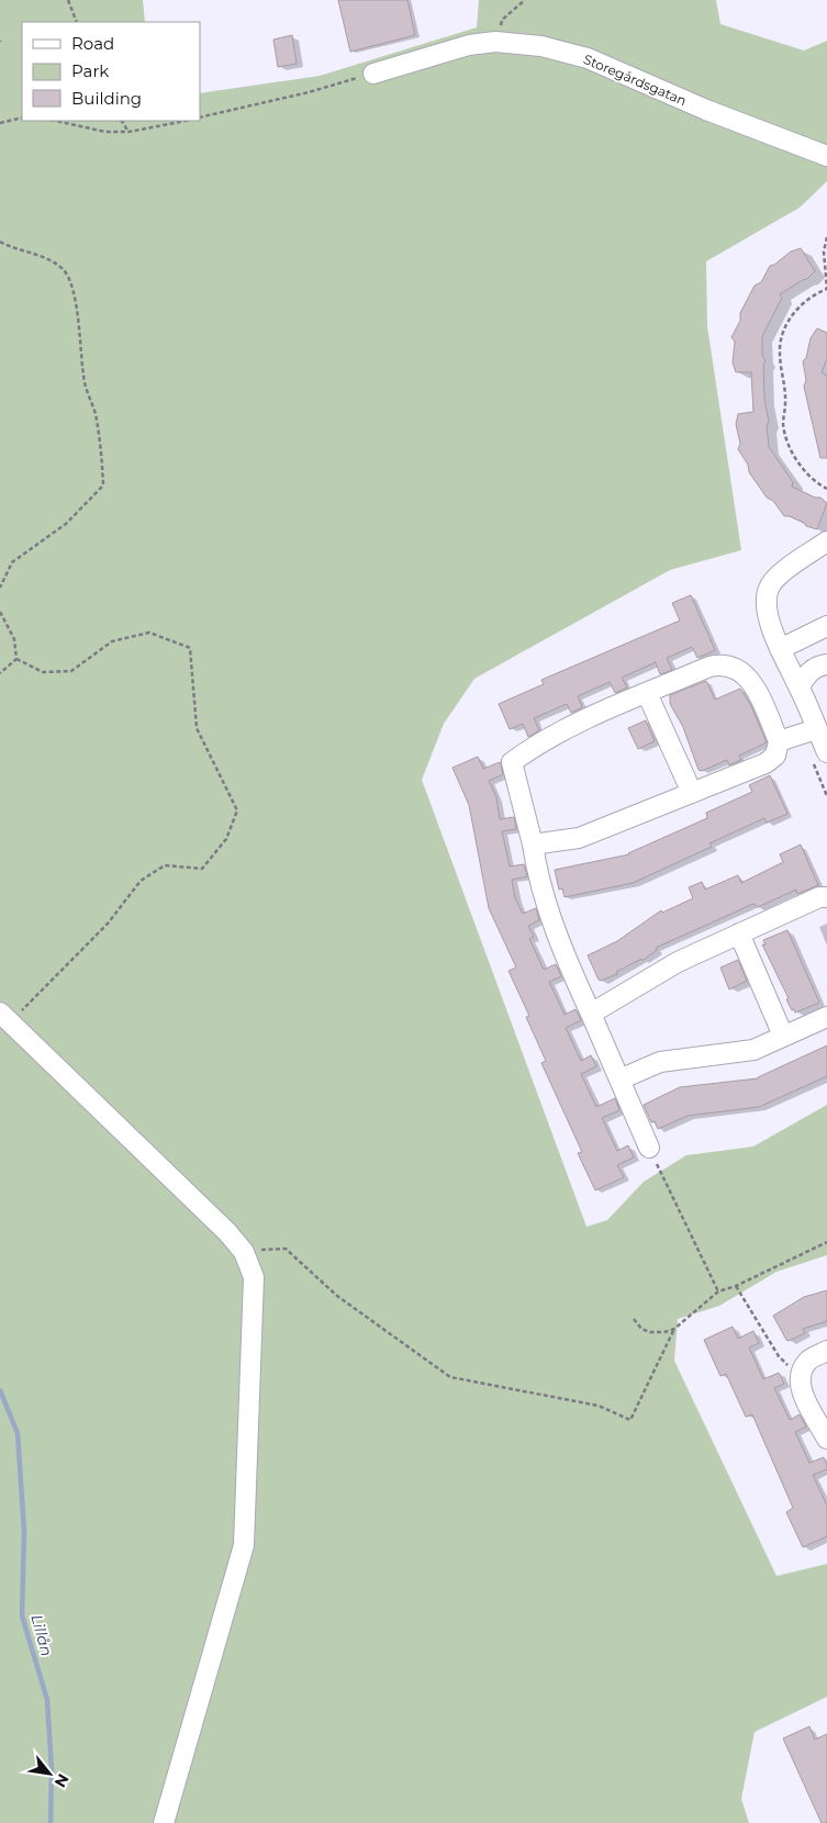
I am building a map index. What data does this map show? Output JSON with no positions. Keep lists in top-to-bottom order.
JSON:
{
  "streets": {
    "street": ["Storegårdsgatan"]
  },
  "water": ["Lillån"],
  "legend": ["Road", "Park", "Building"],
  "north": "bottom right"
}
